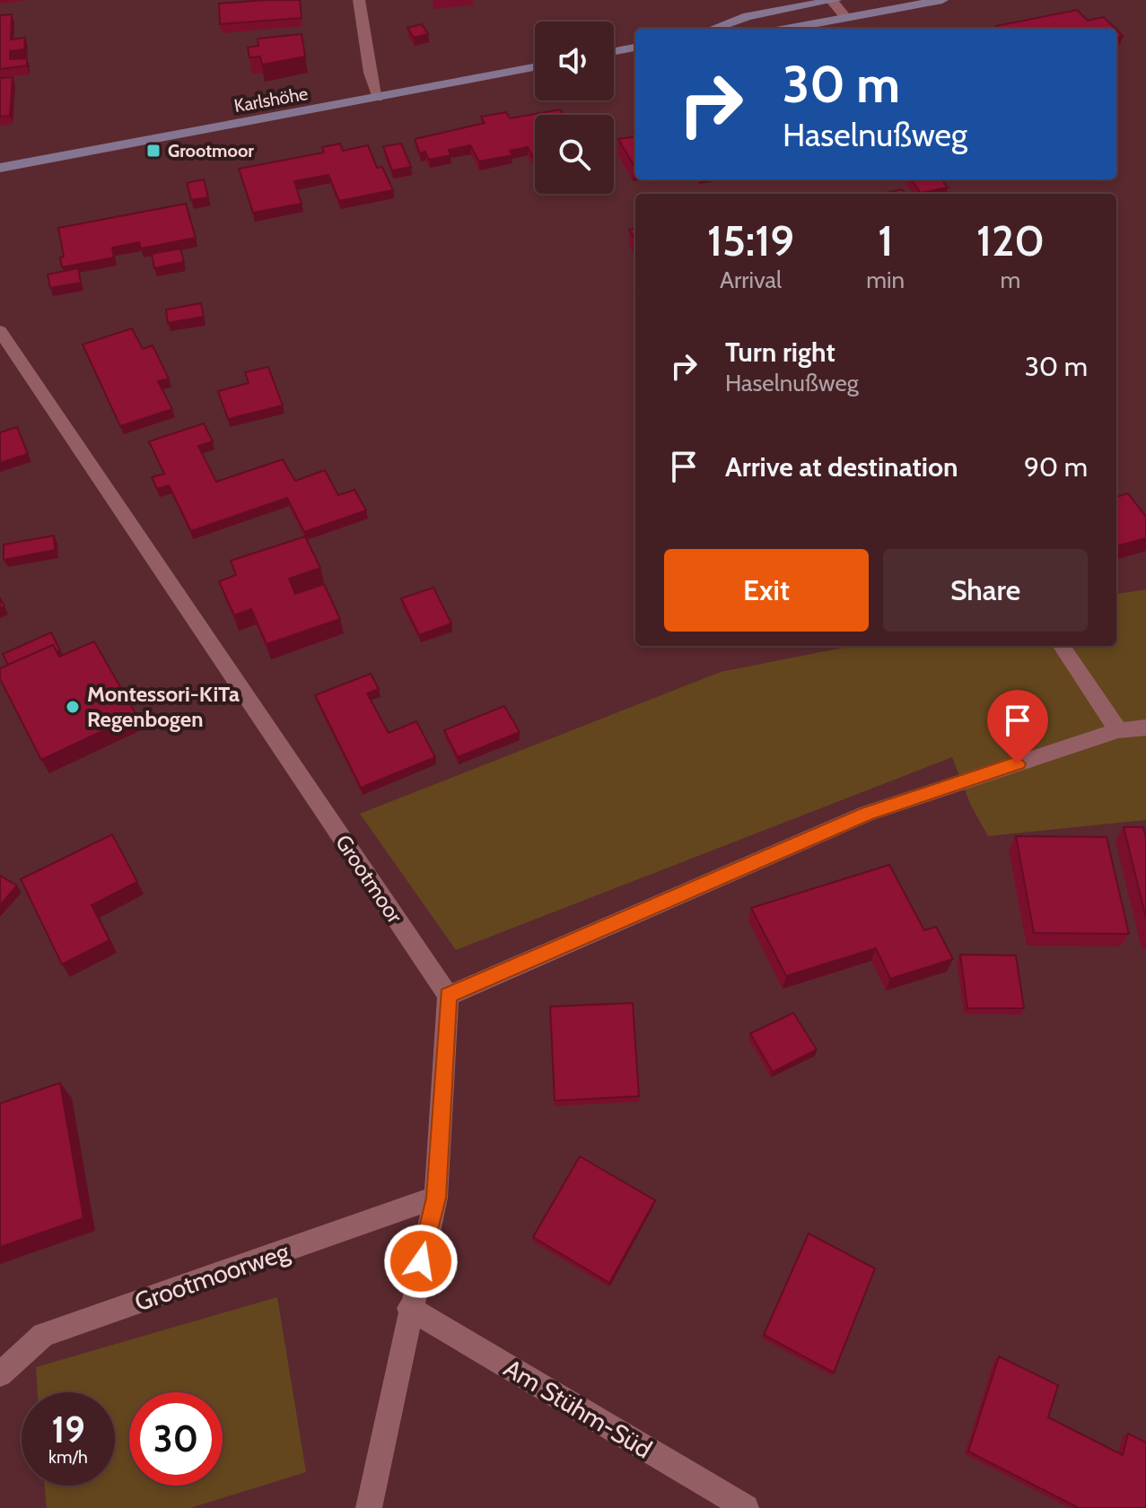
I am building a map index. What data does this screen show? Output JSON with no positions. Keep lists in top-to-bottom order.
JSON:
{
  "streets": {
    "main road": ["Karlshöhe"],
    "street": ["Grootmoor", "Grootmoorweg", "Am Stühm-Süd"]
  },
  "places": {
    "transit": ["Grootmoor"],
    "other": ["Montessori-KiTa Regenbogen"]
  },
  "page": {
    "turn": ["30 m", "Haselnußweg"],
    "eta": [
      "15:19",
      "Arrival",
      "1",
      "min",
      "120",
      "m"
    ],
    "list": [
      {
        "name": "Turn right",
        "note": "Haselnußweg",
        "value": "30 m"
      },
      {
        "name": "Arrive at destination",
        "value": "90 m"
      }
    ],
    "buttons": ["Exit", "Share"],
    "speed": "19 km/h",
    "limit": "30"
  }
}
